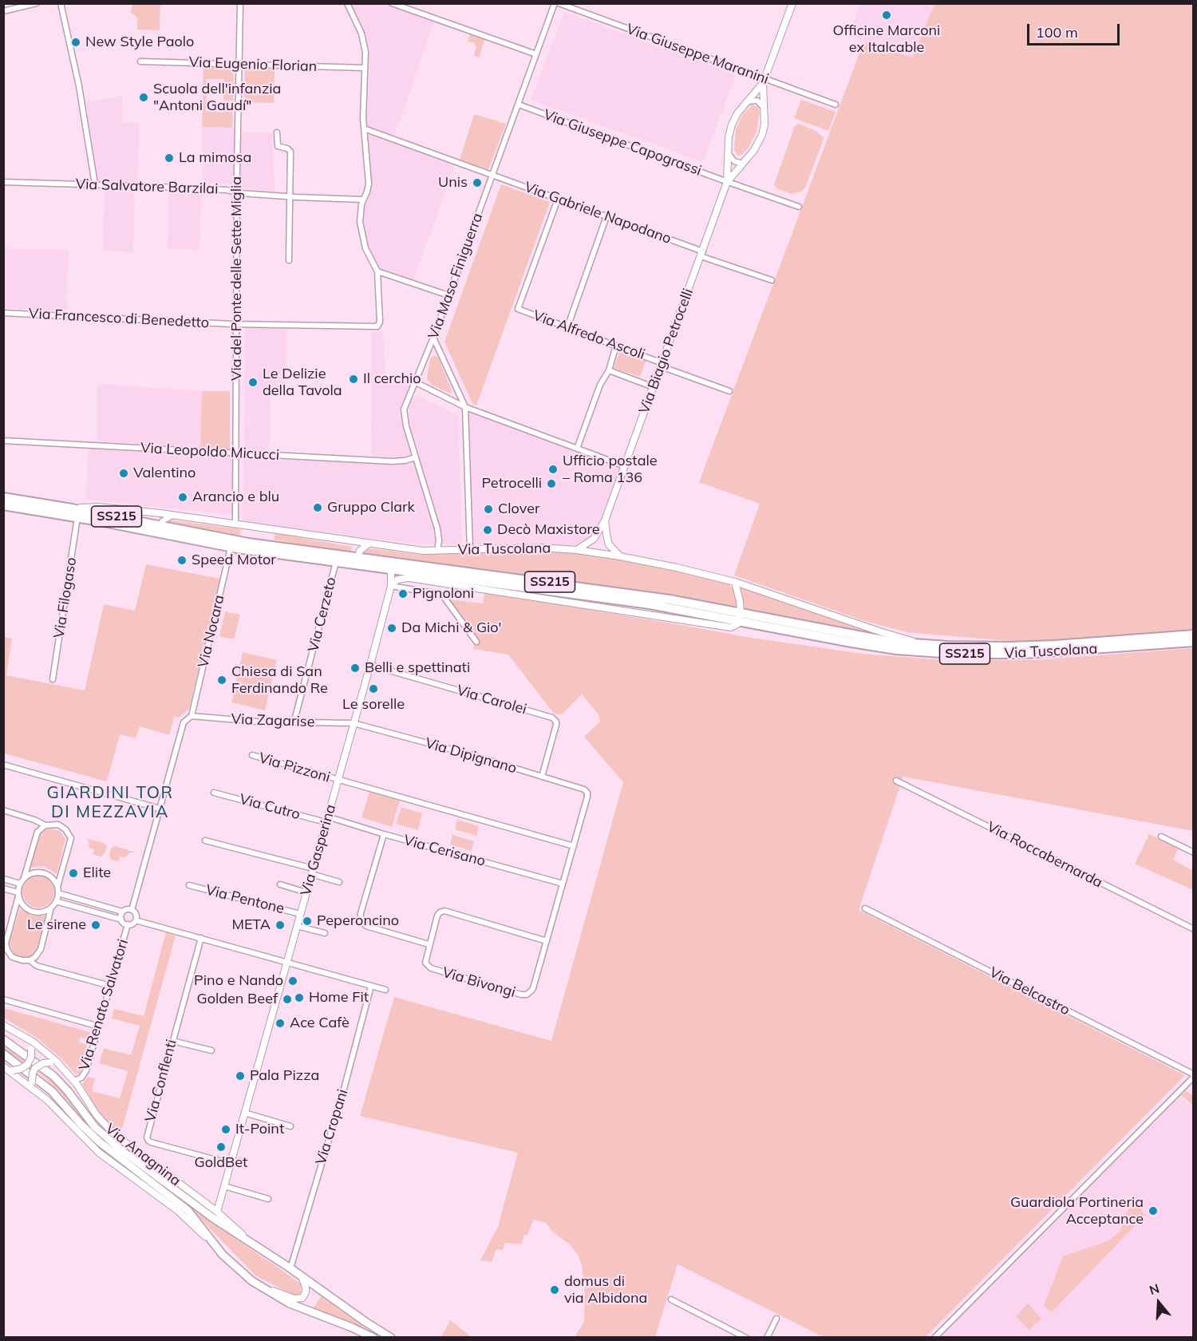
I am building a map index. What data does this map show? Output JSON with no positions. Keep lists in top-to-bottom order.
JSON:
{
  "streets": {
    "main road": ["SS215", "Via Tuscolana", "Via Anagnina"],
    "street": [
      "Via Giuseppe Maranini",
      "Via Eugenio Florian",
      "Via Giuseppe Capograssi",
      "Via Salvatore Barzilai",
      "Via Gabriele Napodano",
      "Via Maso Finiguerra",
      "Via del Ponte delle Sette Miglia",
      "Via Francesco di Benedetto",
      "Via Alfredo Ascoli",
      "Via Biagio Petrocelli",
      "Via Leopoldo Micucci",
      "Via Filogaso",
      "Via Cerzeto",
      "Via Nocara",
      "Via Carolei",
      "Via Zagarise",
      "Via Dipignano",
      "Via Pizzoni",
      "Via Cutro",
      "Via Gasperina",
      "Via Cerisano",
      "Via Roccabernarda",
      "Via Pentone",
      "Via Bivongi",
      "Via Belcastro",
      "Via Renato Salvatori",
      "Via Conflenti",
      "Via Cropani"
    ]
  },
  "crossings": [
    ["Via Giuseppe Maranini", "Via Biagio Petrocelli"],
    ["Via Eugenio Florian", "Via del Ponte delle Sette Miglia"],
    ["Via Giuseppe Capograssi", "Via Maso Finiguerra"],
    ["Via Giuseppe Capograssi", "Via Biagio Petrocelli"],
    ["Via Salvatore Barzilai", "Via del Ponte delle Sette Miglia"],
    ["Via Gabriele Napodano", "Via Maso Finiguerra"],
    ["Via Gabriele Napodano", "Via Alfredo Ascoli"],
    ["Via Gabriele Napodano", "Via Biagio Petrocelli"],
    ["Via Maso Finiguerra", "Via Leopoldo Micucci"],
    ["Via Maso Finiguerra", "Via Tuscolana"],
    ["Via del Ponte delle Sette Miglia", "Via Francesco di Benedetto"],
    ["Via del Ponte delle Sette Miglia", "Via Leopoldo Micucci"],
    ["Via del Ponte delle Sette Miglia", "Via Tuscolana"],
    ["Via Alfredo Ascoli", "Via Biagio Petrocelli"],
    ["Via Biagio Petrocelli", "Via Tuscolana"],
    ["Via Tuscolana", "Via Filogaso"],
    ["Via Tuscolana", "Via Cerzeto"],
    ["Via Tuscolana", "Via Nocara"],
    ["Via Tuscolana", "Via Gasperina"],
    ["Via Cerzeto", "Via Zagarise"],
    ["Via Nocara", "Via Zagarise"],
    ["Via Carolei", "Via Dipignano"],
    ["Via Carolei", "Via Gasperina"],
    ["Via Zagarise", "Via Dipignano"],
    ["Via Zagarise", "Via Gasperina"],
    ["Via Dipignano", "Via Gasperina"],
    ["Via Dipignano", "Via Bivongi"],
    ["Via Pizzoni", "Via Gasperina"],
    ["Via Cutro", "Via Gasperina"],
    ["Via Cutro", "Via Cerisano"],
    ["Via Gasperina", "Via Cerisano"],
    ["Via Gasperina", "Via Pentone"],
    ["Via Gasperina", "Via Conflenti"],
    ["Via Gasperina", "Via Anagnina"],
    ["Via Cerisano", "Via Bivongi"],
    ["Via Renato Salvatori", "Via Anagnina"],
    ["Via Cropani", "Via Anagnina"]
  ],
  "districts": ["GIARDINI TOR DI MEZZAVIA"],
  "places": [
    "Officine Marconi ex Italcable",
    "New Style Paolo",
    "Scuola dell'infanzia \"Antoni Gaudí\"",
    "La mimosa",
    "Unis",
    "Il cerchio",
    "Le Delizie della Tavola",
    "Ufficio postale – Roma 136",
    "Valentino",
    "Petrocelli",
    "Arancio e blu",
    "Gruppo Clark",
    "Clover",
    "Decò Maxistore",
    "Speed Motor",
    "Pignoloni",
    "Da Michi & Gio'",
    "Belli e spettinati",
    "Chiesa di San Ferdinando Re",
    "Le sorelle",
    "Elite",
    "Peperoncino",
    "Le sirene",
    "META",
    "Pino e Nando",
    "Home Fit",
    "Golden Beef",
    "Ace Cafè",
    "Pala Pizza",
    "It-Point",
    "GoldBet",
    "Guardiola Portineria Acceptance",
    "domus di via Albidona"
  ],
  "scale_bar": "100 m",
  "north": "top"
}
